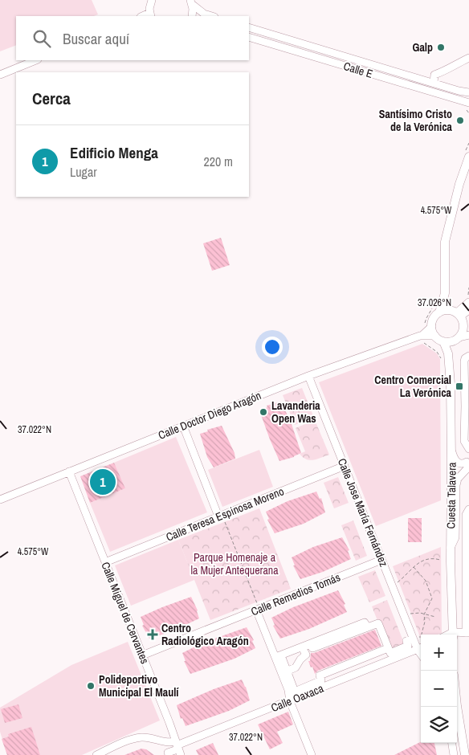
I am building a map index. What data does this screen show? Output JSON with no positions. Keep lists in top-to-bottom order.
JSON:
{
  "streets": {
    "main road": ["Cuesta Talavera"],
    "street": [
      "Calle E",
      "Calle Doctor Diego Aragón",
      "Calle Jose María Fernández",
      "Calle Teresa Espinosa Moreno",
      "Calle Remedios Tomás",
      "Calle Miguel de Cervantes",
      "Calle Oaxaca"
    ]
  },
  "crossings": [
    ["Calle Doctor Diego Aragón", "Cuesta Talavera"],
    ["Calle Doctor Diego Aragón", "Calle Jose María Fernández"],
    ["Calle Doctor Diego Aragón", "Calle Miguel de Cervantes"],
    ["Calle Jose María Fernández", "Calle Teresa Espinosa Moreno"],
    ["Calle Jose María Fernández", "Calle Remedios Tomás"],
    ["Calle Jose María Fernández", "Calle Oaxaca"],
    ["Calle Teresa Espinosa Moreno", "Calle Miguel de Cervantes"],
    ["Calle Remedios Tomás", "Calle Miguel de Cervantes"],
    ["Calle Miguel de Cervantes", "Calle Oaxaca"]
  ],
  "parks": ["Parque Homenaje a la Mujer Antequerana"],
  "places": {
    "other": [
      "Galp",
      "Santísimo Cristo de la Verónica",
      "Lavanderia Open Was",
      "Polideportivo Municipal El Maulí"
    ],
    "transit": ["Centro Comercial La Verónica"],
    "health": ["Centro Radiológico Aragón"]
  },
  "page": {
    "search": "Buscar aquí",
    "heading": "Cerca",
    "list": [
      {
        "mark": "1",
        "name": "Edificio Menga",
        "note": "Lugar",
        "value": "220 m"
      }
    ],
    "pins": "1",
    "map_buttons": ["+", "−"]
  },
  "coordinates": ["4.575°W", "37.026°N", "37.022°N"]
}
